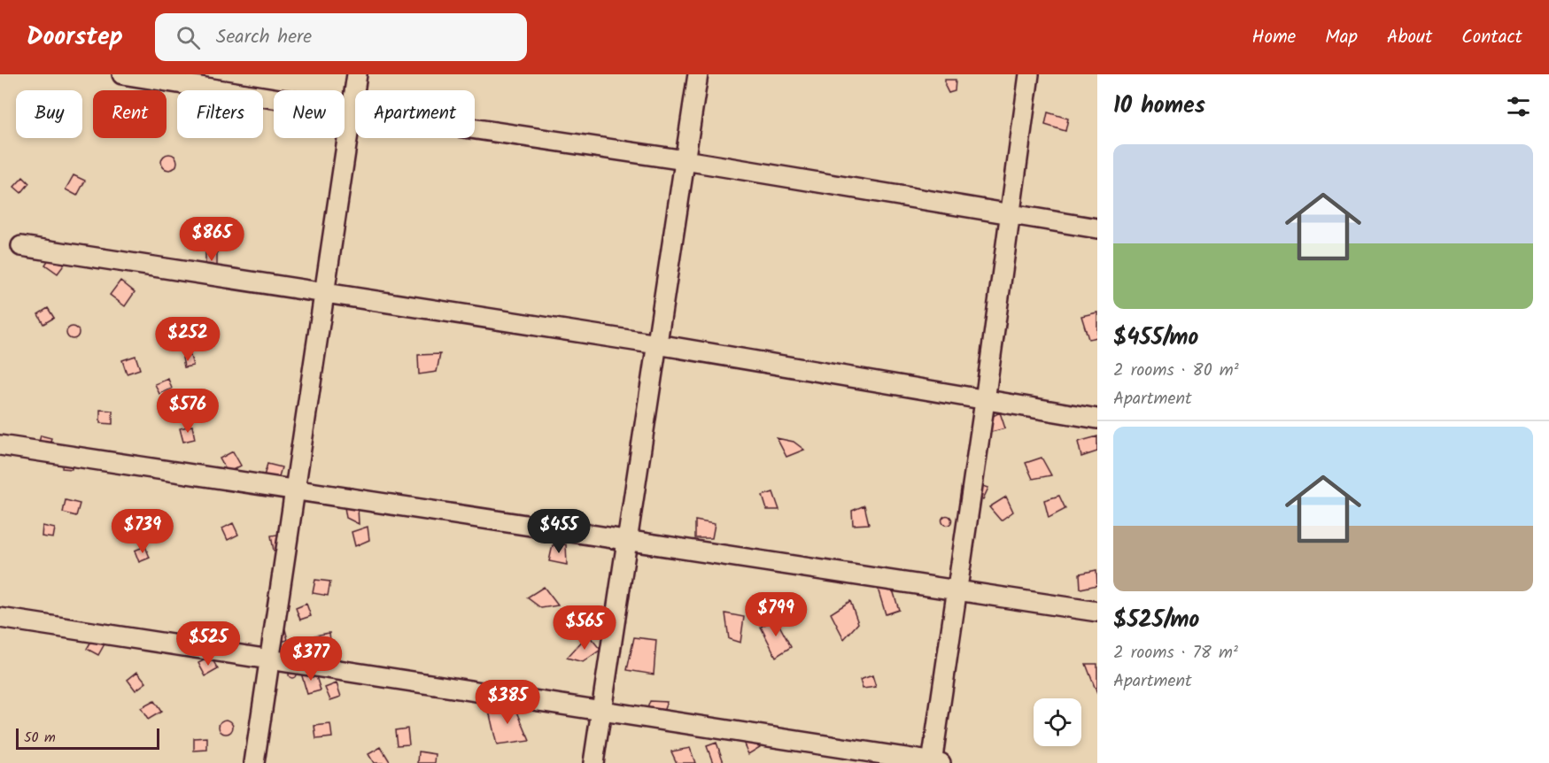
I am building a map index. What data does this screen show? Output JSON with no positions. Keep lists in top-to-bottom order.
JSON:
{
  "scale_bar": "50 m",
  "page": {
    "header": "Doorstep",
    "search": "Search here",
    "nav": [
      "Home",
      "Map",
      "About",
      "Contact"
    ],
    "heading": "10 homes",
    "chip": [
      "Buy",
      "Rent",
      "Filters",
      "New",
      "Apartment"
    ],
    "list": [
      {
        "name": "$455/mo",
        "note": "2 rooms · 80 m² · Apartment"
      },
      {
        "name": "$525/mo",
        "note": "2 rooms · 78 m² · Apartment"
      }
    ],
    "price": [
      "$865",
      "$252",
      "$576",
      "$739",
      "$455",
      "$799",
      "$565",
      "$525",
      "$377",
      "$385"
    ],
    "scale": "50 m"
  }
}
